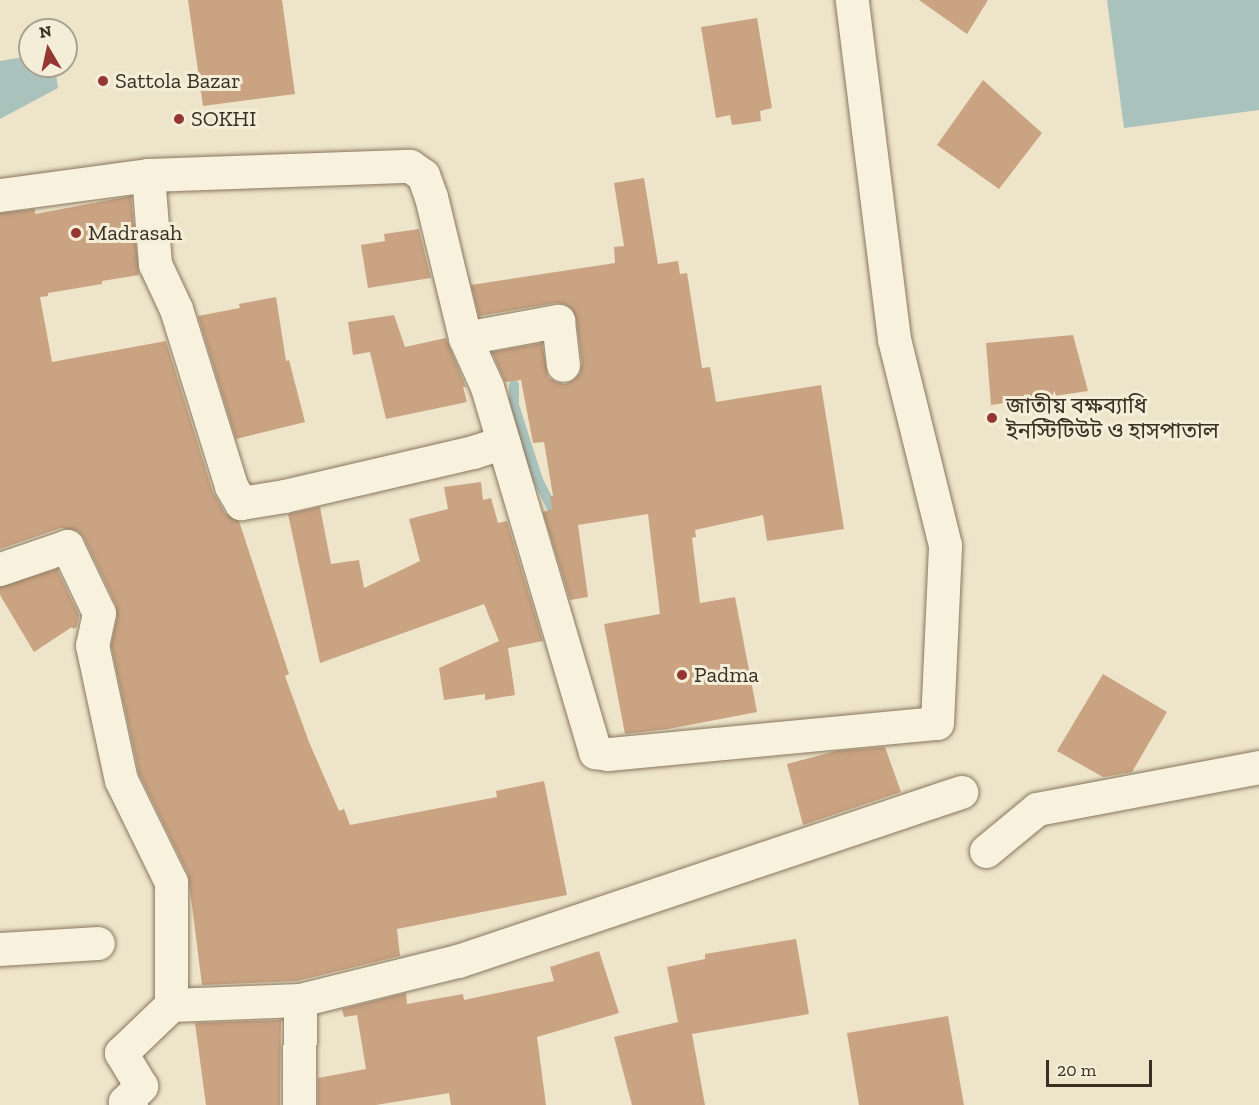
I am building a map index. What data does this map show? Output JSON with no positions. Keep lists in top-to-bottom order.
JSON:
{
  "places": [
    "Sattola Bazar",
    "SOKHI",
    "Madrasah",
    "জাতীয় বক্ষব্যাধি ইনস্টিটিউট ও হাসপাতাল",
    "Padma"
  ],
  "scale_bar": "20 m",
  "north": "top"
}
